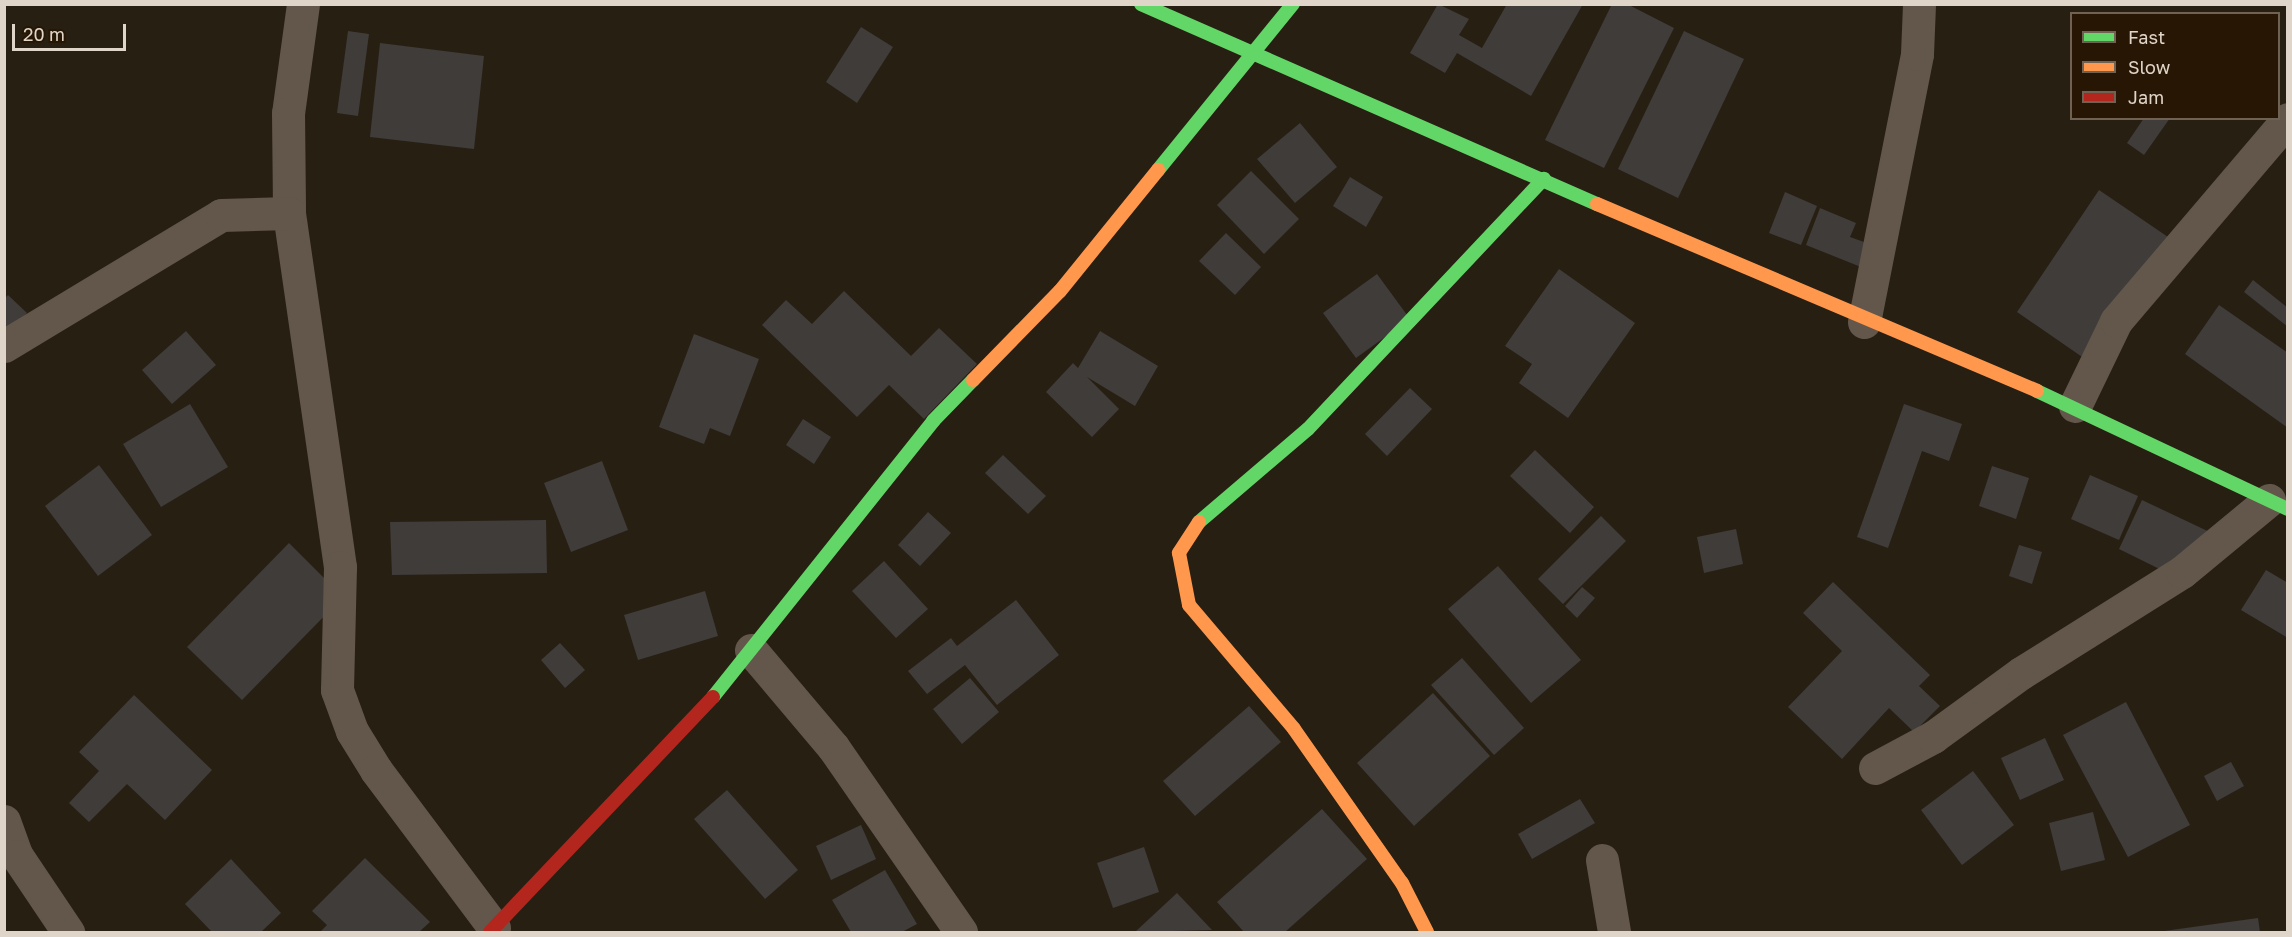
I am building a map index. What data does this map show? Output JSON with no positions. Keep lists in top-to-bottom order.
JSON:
{
  "legend": ["Fast", "Slow", "Jam"],
  "scale_bar": "20 m"
}
